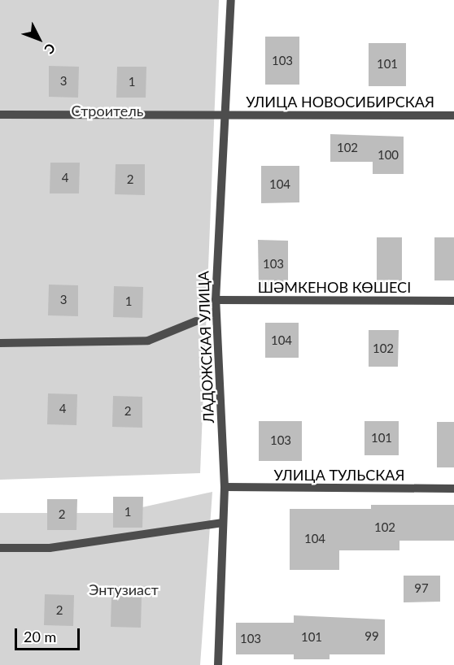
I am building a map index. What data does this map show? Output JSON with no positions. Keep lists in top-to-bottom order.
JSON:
{
  "streets": {
    "street": [
      "УЛИЦА НОВОСИБИРСКАЯ",
      "ШӘМКЕНОВ КӨШЕСІ",
      "ЛАДОЖСКАЯ УЛИЦА",
      "УЛИЦА ТУЛЬСКАЯ"
    ]
  },
  "crossings": [
    ["УЛИЦА НОВОСИБИРСКАЯ", "ЛАДОЖСКАЯ УЛИЦА"],
    ["ШӘМКЕНОВ КӨШЕСІ", "ЛАДОЖСКАЯ УЛИЦА"],
    ["ЛАДОЖСКАЯ УЛИЦА", "УЛИЦА ТУЛЬСКАЯ"]
  ],
  "parks": ["Строитель", "Энтузиаст"],
  "house_numbers": [
    "103",
    "101",
    "3",
    "1",
    "102",
    "100",
    "4",
    "2",
    "104",
    "103",
    "3",
    "1",
    "104",
    "102",
    "4",
    "2",
    "101",
    "103",
    "1",
    "2",
    "102",
    "104",
    "97",
    "2",
    "99",
    "101",
    "103"
  ],
  "scale_bar": "20 m",
  "north": "bottom right"
}
